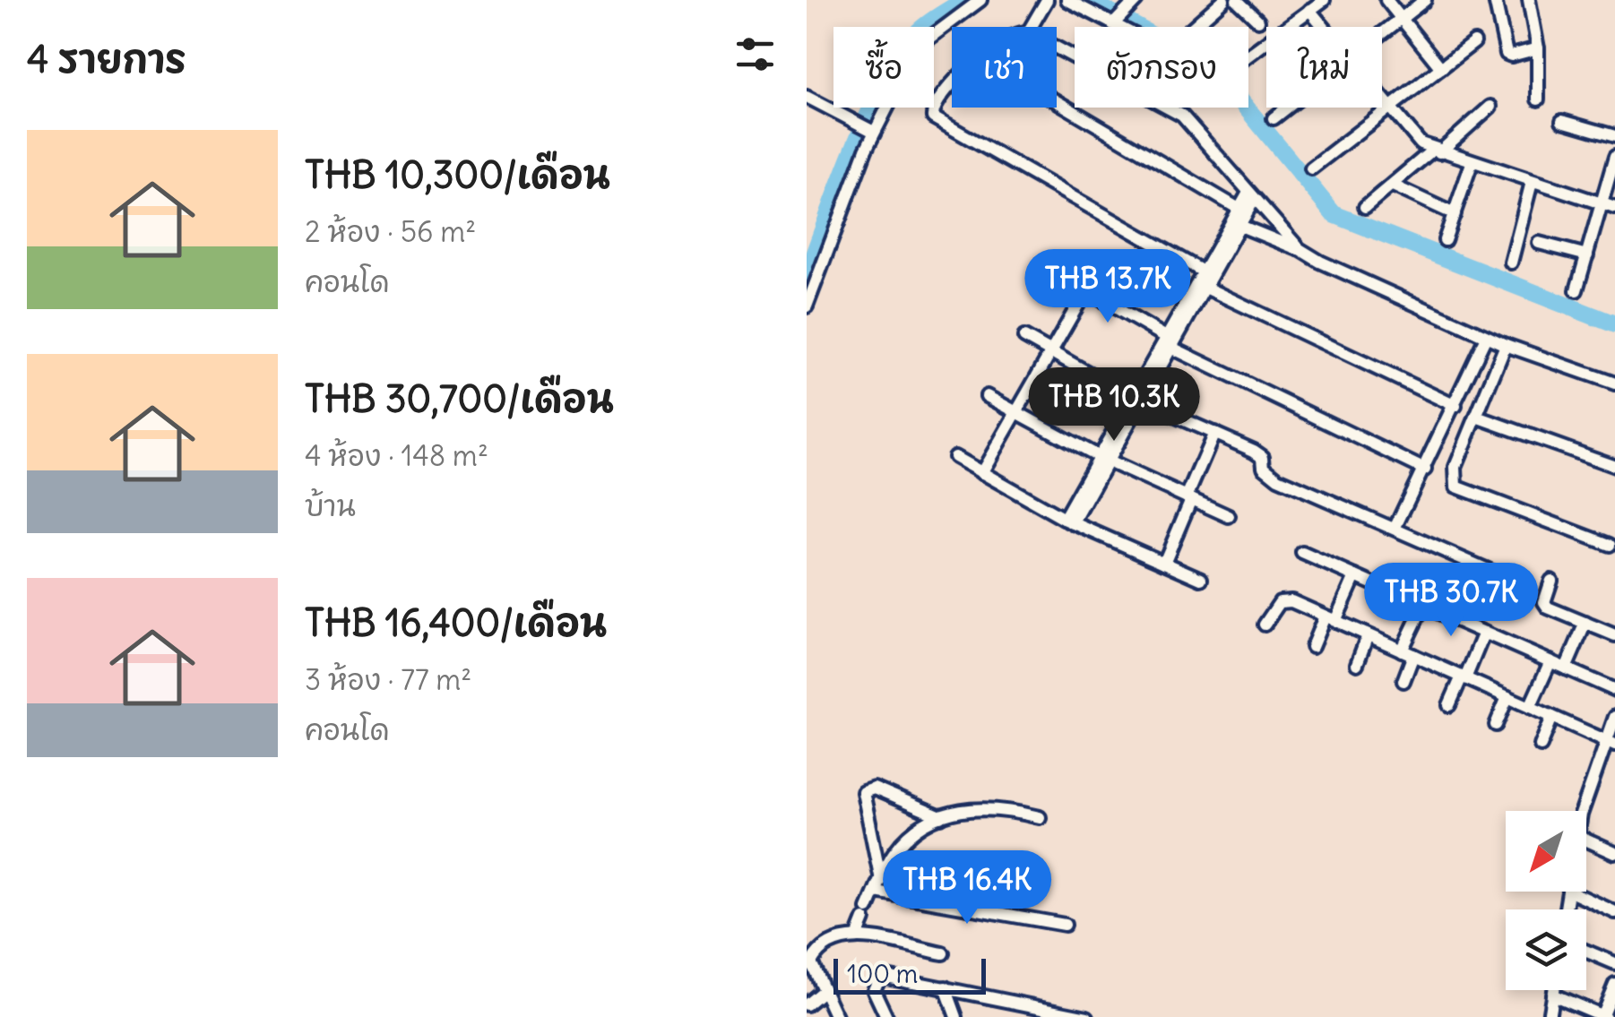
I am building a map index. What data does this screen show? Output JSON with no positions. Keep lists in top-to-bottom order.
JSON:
{
  "scale_bar": "100 m",
  "north": "bottom left",
  "page": {
    "heading": "4 รายการ",
    "chip": [
      "ซื้อ",
      "เช่า",
      "ตัวกรอง",
      "ใหม่"
    ],
    "list": [
      {
        "name": "THB 10,300/เดือน",
        "note": "2 ห้อง · 56 m² · คอนโด"
      },
      {
        "name": "THB 30,700/เดือน",
        "note": "4 ห้อง · 148 m² · บ้าน"
      },
      {
        "name": "THB 16,400/เดือน",
        "note": "3 ห้อง · 77 m² · คอนโด"
      }
    ],
    "price": [
      "THB 13.7K",
      "THB 10.3K",
      "THB 30.7K",
      "THB 16.4K"
    ],
    "scale": "100 m"
  }
}
